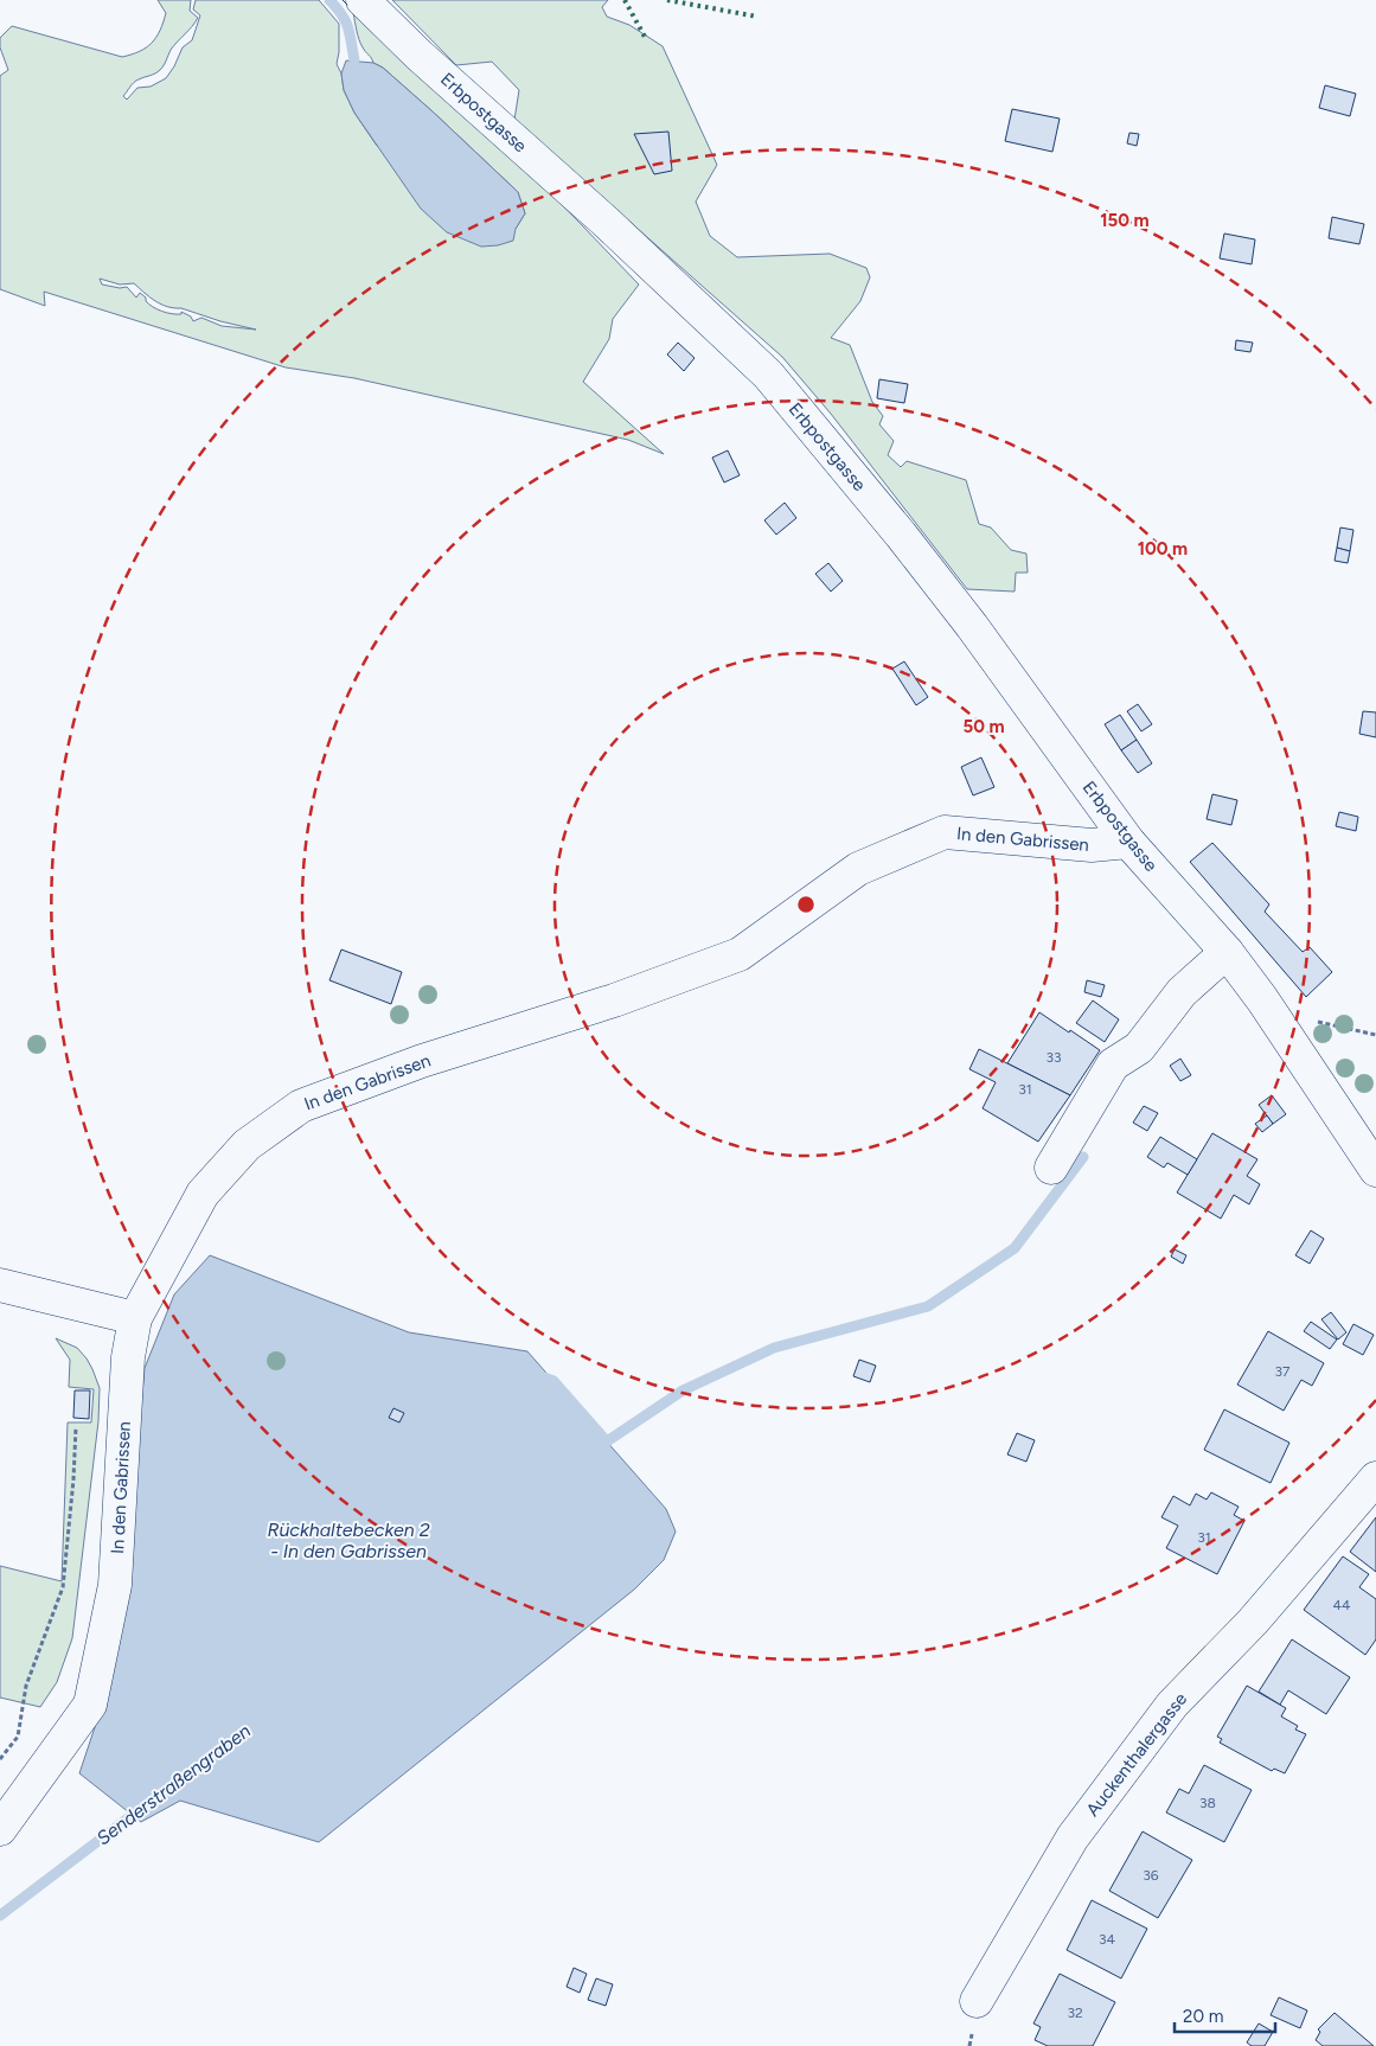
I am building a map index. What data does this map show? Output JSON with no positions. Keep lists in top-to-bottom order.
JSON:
{
  "streets": {
    "street": ["Erbpostgasse", "In den Gabrissen", "Auckenthalergasse"]
  },
  "crossings": [
    ["Erbpostgasse", "In den Gabrissen"]
  ],
  "water": ["Rückhaltebecken 2 - In den Gabrissen", "Senderstraßengraben"],
  "house_numbers": [
    "33",
    "31",
    "37",
    "31",
    "44",
    "38",
    "36",
    "34",
    "32"
  ],
  "scale_bar": "20 m",
  "rings": ["150 m", "100 m", "50 m"]
}
